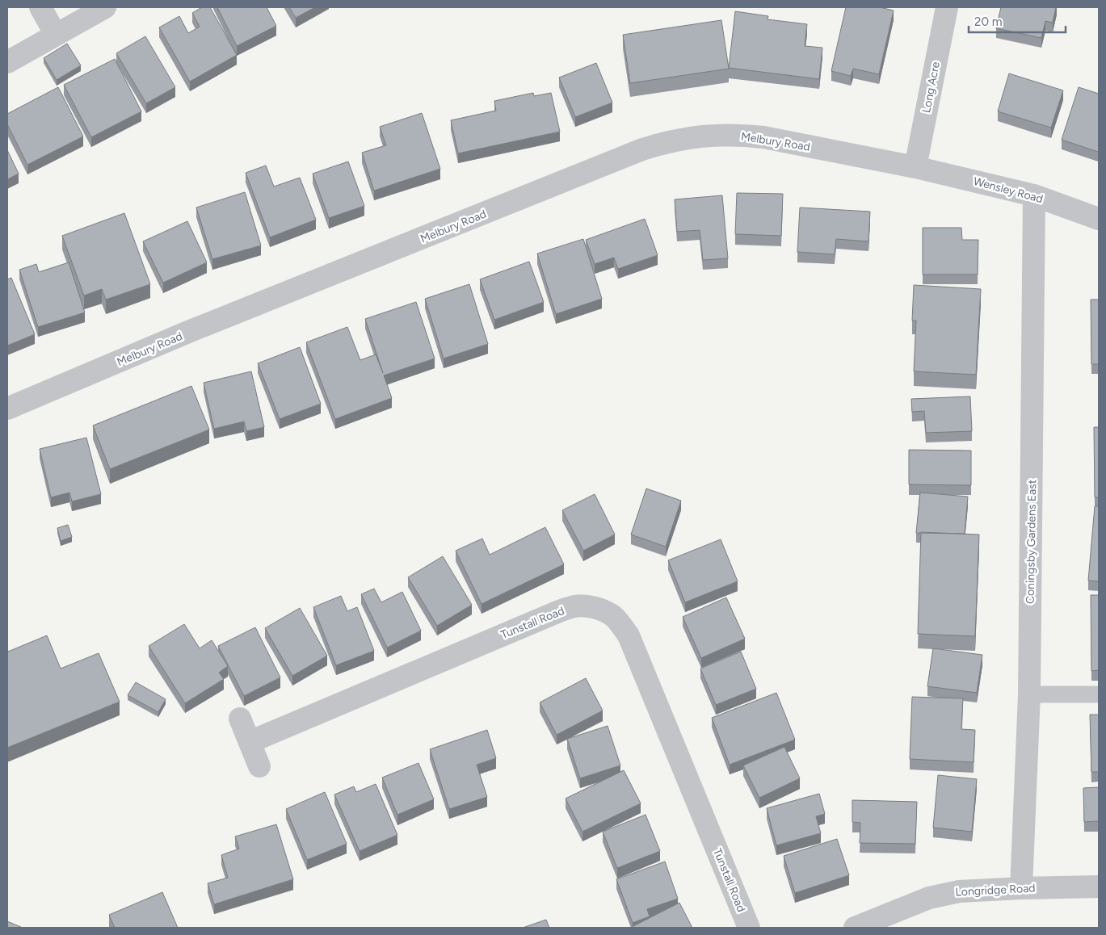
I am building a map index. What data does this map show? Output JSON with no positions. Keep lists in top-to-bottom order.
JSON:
{
  "streets": {
    "street": [
      "Long Acre",
      "Melbury Road",
      "Wensley Road",
      "Coningsby Gardens East",
      "Tunstall Road",
      "Longridge Road"
    ]
  },
  "crossings": [
    ["Long Acre", "Melbury Road"],
    ["Long Acre", "Wensley Road"],
    ["Melbury Road", "Wensley Road"],
    ["Wensley Road", "Coningsby Gardens East"],
    ["Coningsby Gardens East", "Longridge Road"]
  ],
  "scale_bar": "20 m"
}
